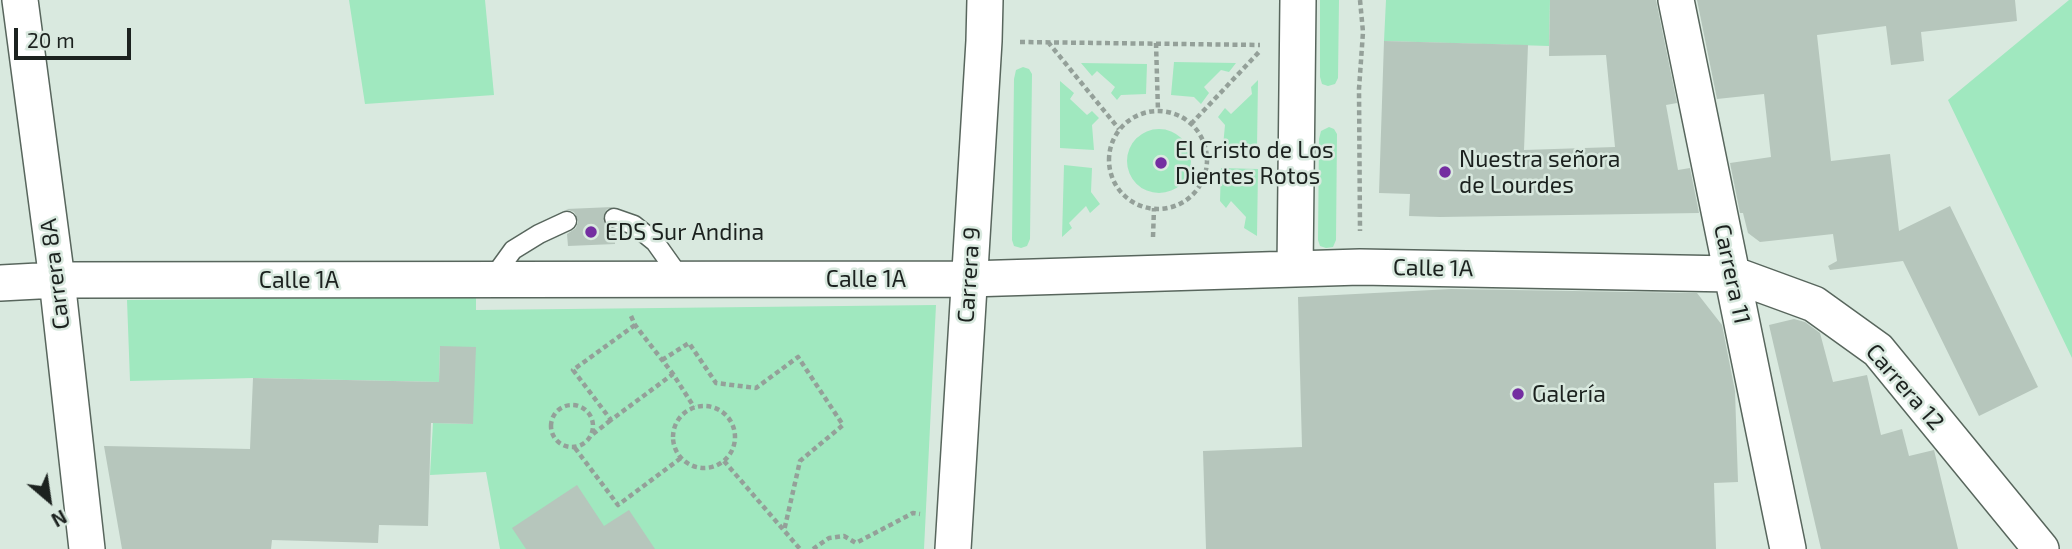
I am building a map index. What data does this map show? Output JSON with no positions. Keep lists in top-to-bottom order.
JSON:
{
  "streets": {
    "street": [
      "Calle 1A",
      "Carrera 8A",
      "Carrera 11",
      "Carrera 9",
      "Carrera 12"
    ]
  },
  "crossings": [
    ["Calle 1A", "Carrera 8A"],
    ["Calle 1A", "Carrera 11"],
    ["Calle 1A", "Carrera 9"],
    ["Calle 1A", "Carrera 12"],
    ["Carrera 11", "Carrera 12"]
  ],
  "places": [
    "El Cristo de Los Dientes Rotos",
    "Nuestra señora de Lourdes",
    "EDS Sur Andina",
    "Galería"
  ],
  "scale_bar": "20 m",
  "north": "bottom right"
}
